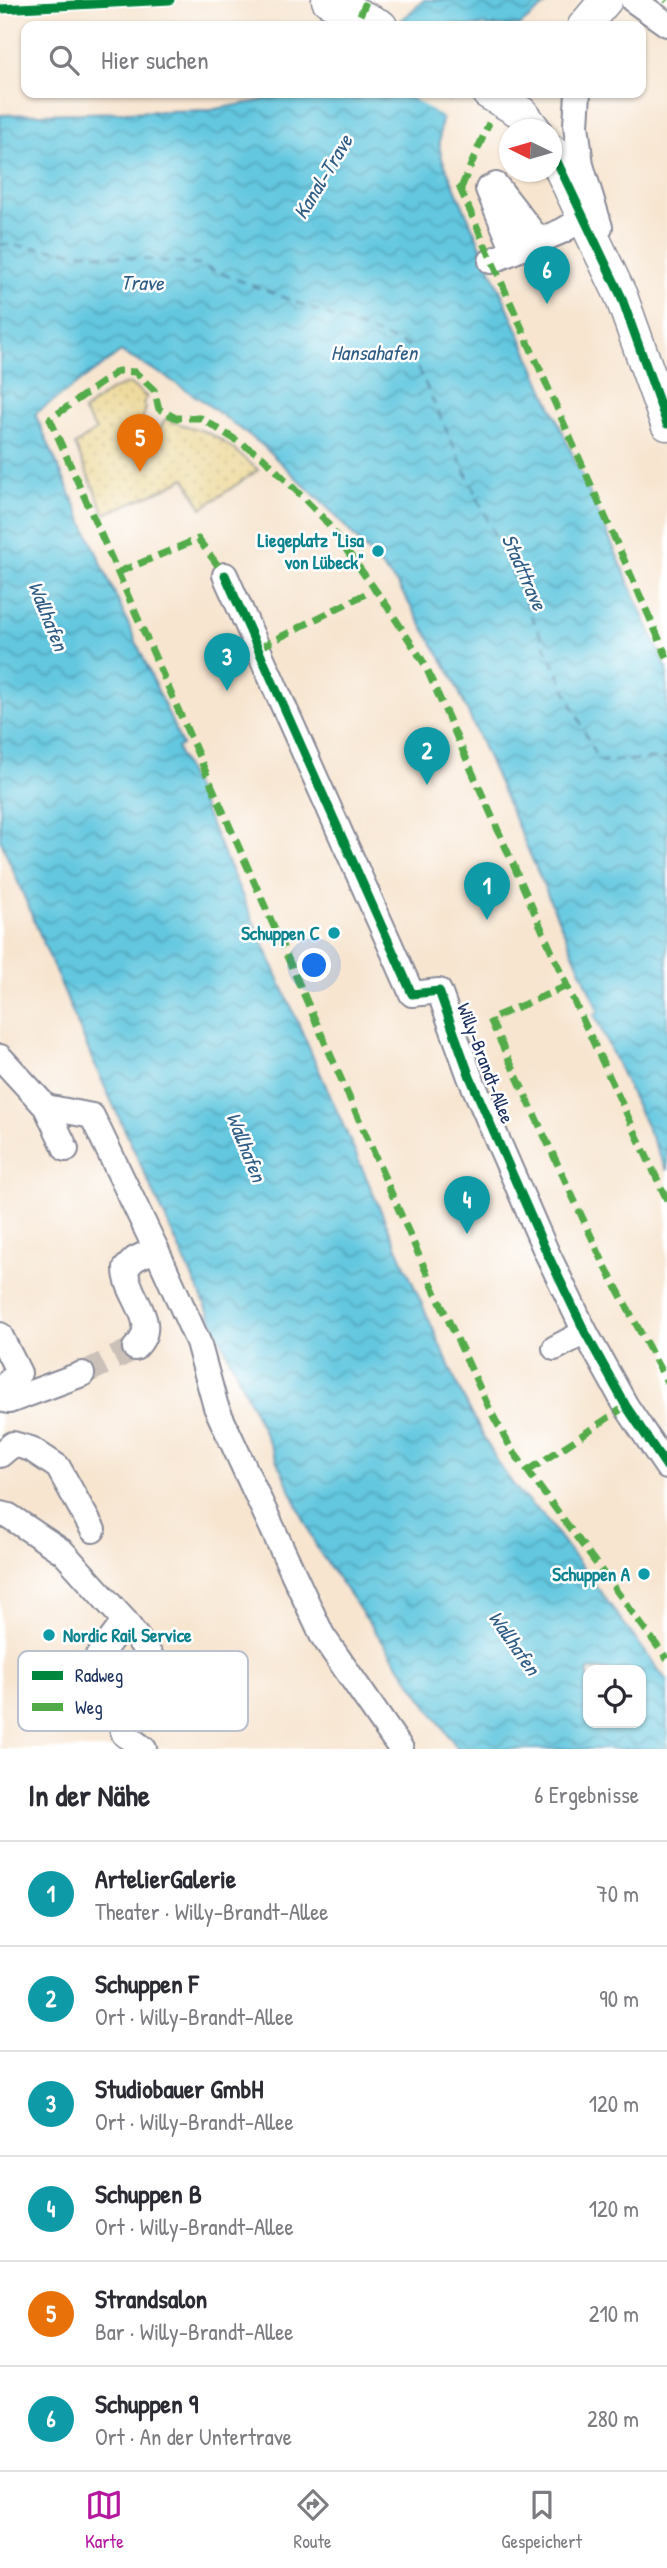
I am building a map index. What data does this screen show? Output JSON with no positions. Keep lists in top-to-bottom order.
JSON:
{
  "streets": {
    "street": ["Willy-Brandt-Allee"]
  },
  "water": [
    "Kanal-Trave",
    "Trave",
    "Hansahafen",
    "Stadttrave",
    "Wallhafen"
  ],
  "places": [
    "Liegeplatz \"Lisa von Lübeck\"",
    "Schuppen C",
    "Schuppen A",
    "Nordic Rail Service"
  ],
  "legend": ["Radweg", "Weg"],
  "north": "left",
  "page": {
    "search": "Hier suchen",
    "pins": [
      "6",
      "5",
      "3",
      "2",
      "1",
      "4"
    ],
    "heading": ["In der Nähe", "6 Ergebnisse"],
    "list": [
      {
        "mark": "1",
        "name": "ArtelierGalerie",
        "note": "Theater · Willy-Brandt-Allee",
        "value": "70 m"
      },
      {
        "mark": "2",
        "name": "Schuppen F",
        "note": "Ort · Willy-Brandt-Allee",
        "value": "90 m"
      },
      {
        "mark": "3",
        "name": "Studiobauer GmbH",
        "note": "Ort · Willy-Brandt-Allee",
        "value": "120 m"
      },
      {
        "mark": "4",
        "name": "Schuppen B",
        "note": "Ort · Willy-Brandt-Allee",
        "value": "120 m"
      },
      {
        "mark": "5",
        "name": "Strandsalon",
        "note": "Bar · Willy-Brandt-Allee",
        "value": "210 m"
      },
      {
        "mark": "6",
        "name": "Schuppen 9",
        "note": "Ort · An der Untertrave",
        "value": "280 m"
      }
    ],
    "nav": ["Karte", "Route", "Gespeichert"]
  }
}
